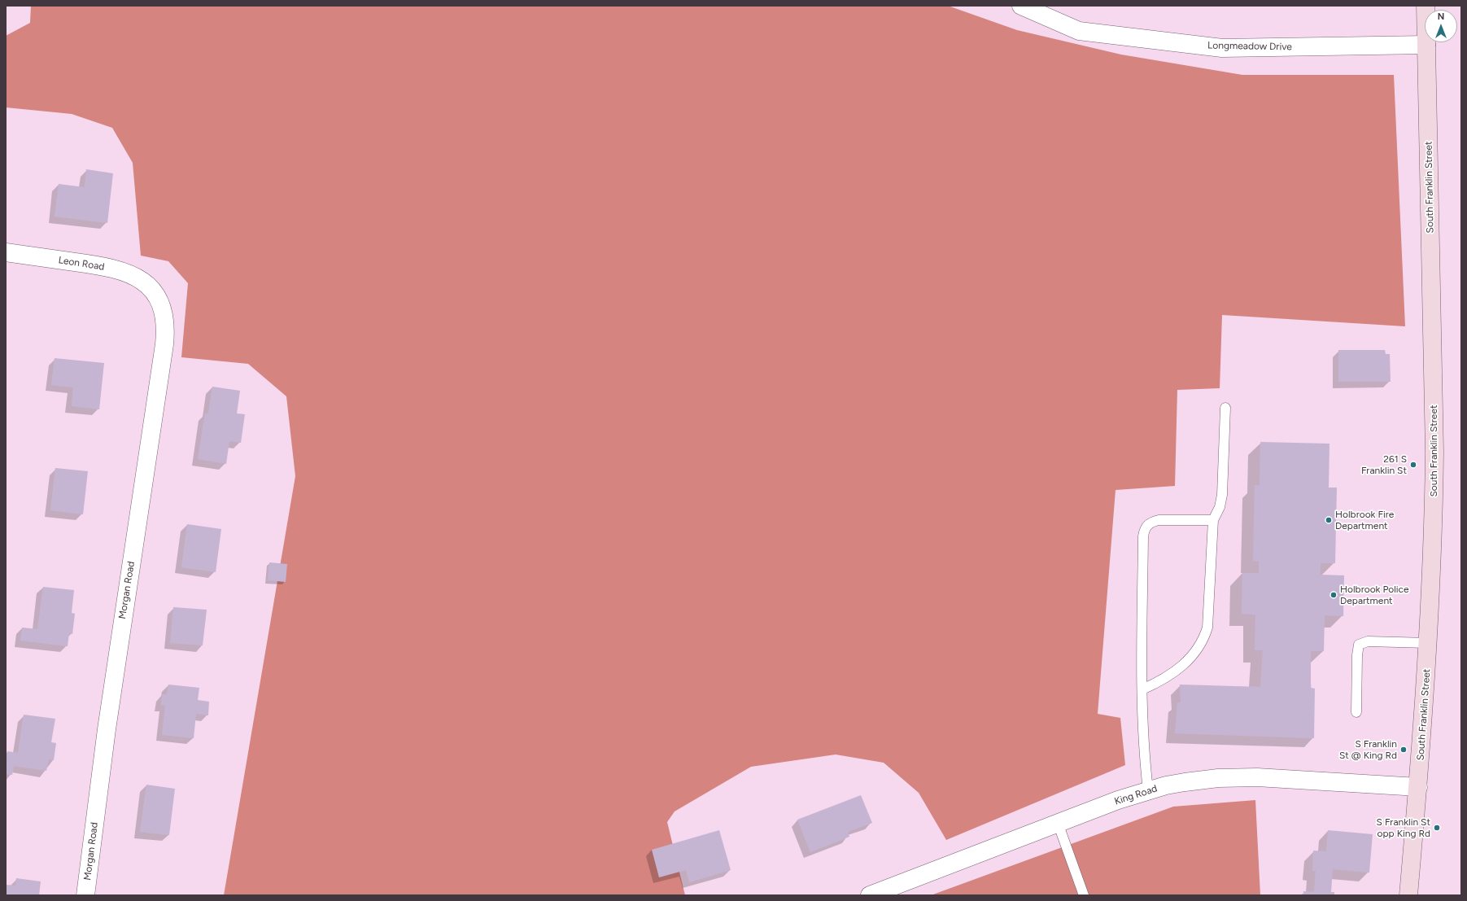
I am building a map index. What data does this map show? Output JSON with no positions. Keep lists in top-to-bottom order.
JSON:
{
  "streets": {
    "main road": ["South Franklin Street"],
    "street": [
      "Longmeadow Drive",
      "Leon Road",
      "Morgan Road",
      "King Road"
    ]
  },
  "crossings": [
    ["Longmeadow Drive", "South Franklin Street"],
    ["South Franklin Street", "King Road"],
    ["Leon Road", "Morgan Road"]
  ],
  "places": [
    "261 S Franklin St",
    "Holbrook Fire Department",
    "Holbrook Police Department",
    "S Franklin St @ King Rd",
    "S Franklin St opp King Rd"
  ],
  "north": "top"
}
